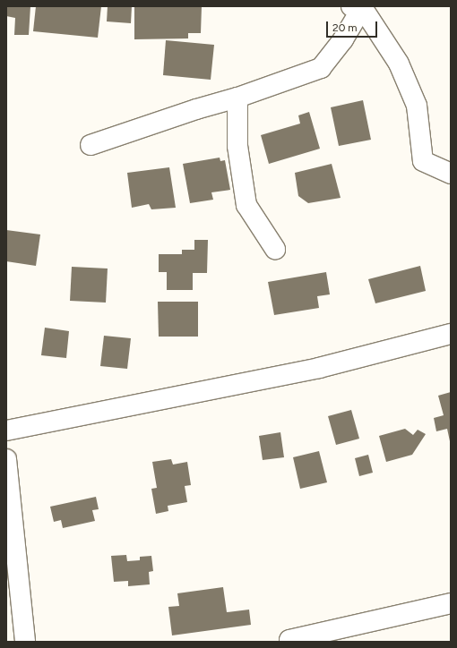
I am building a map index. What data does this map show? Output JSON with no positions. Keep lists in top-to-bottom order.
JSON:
{
  "scale_bar": "20 m"
}
